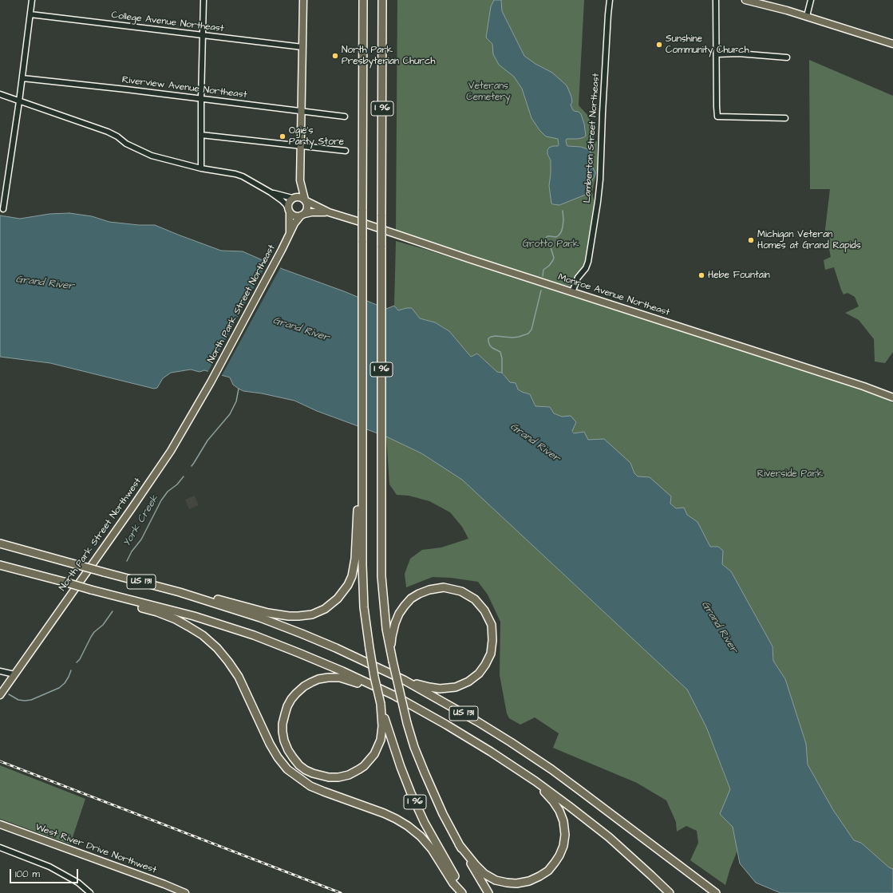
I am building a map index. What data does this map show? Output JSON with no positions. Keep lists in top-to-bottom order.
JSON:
{
  "streets": {
    "highway": ["I 96", "US 131"],
    "main road": [
      "Monroe Avenue Northeast",
      "North Park Street Northeast",
      "North Park Street Northwest",
      "West River Drive Northwest"
    ],
    "street": ["College Avenue Northeast", "Riverview Avenue Northeast", "Lamberton Street Northeast"]
  },
  "crossings": [
    ["Lamberton Street Northeast", "Monroe Avenue Northeast"],
    ["Monroe Avenue Northeast", "North Park Street Northeast"],
    ["North Park Street Northeast", "North Park Street Northwest"]
  ],
  "water": ["Grand River", "York Creek"],
  "parks": ["Veterans Cemetery", "Grotto Park", "Riverside Park"],
  "places": [
    "Sunshine Community Church",
    "North Park Presbyterian Church",
    "Ogie's Party Store",
    "Michigan Veteran Homes at Grand Rapids",
    "Hebe Fountain"
  ],
  "scale_bar": "100 m"
}
